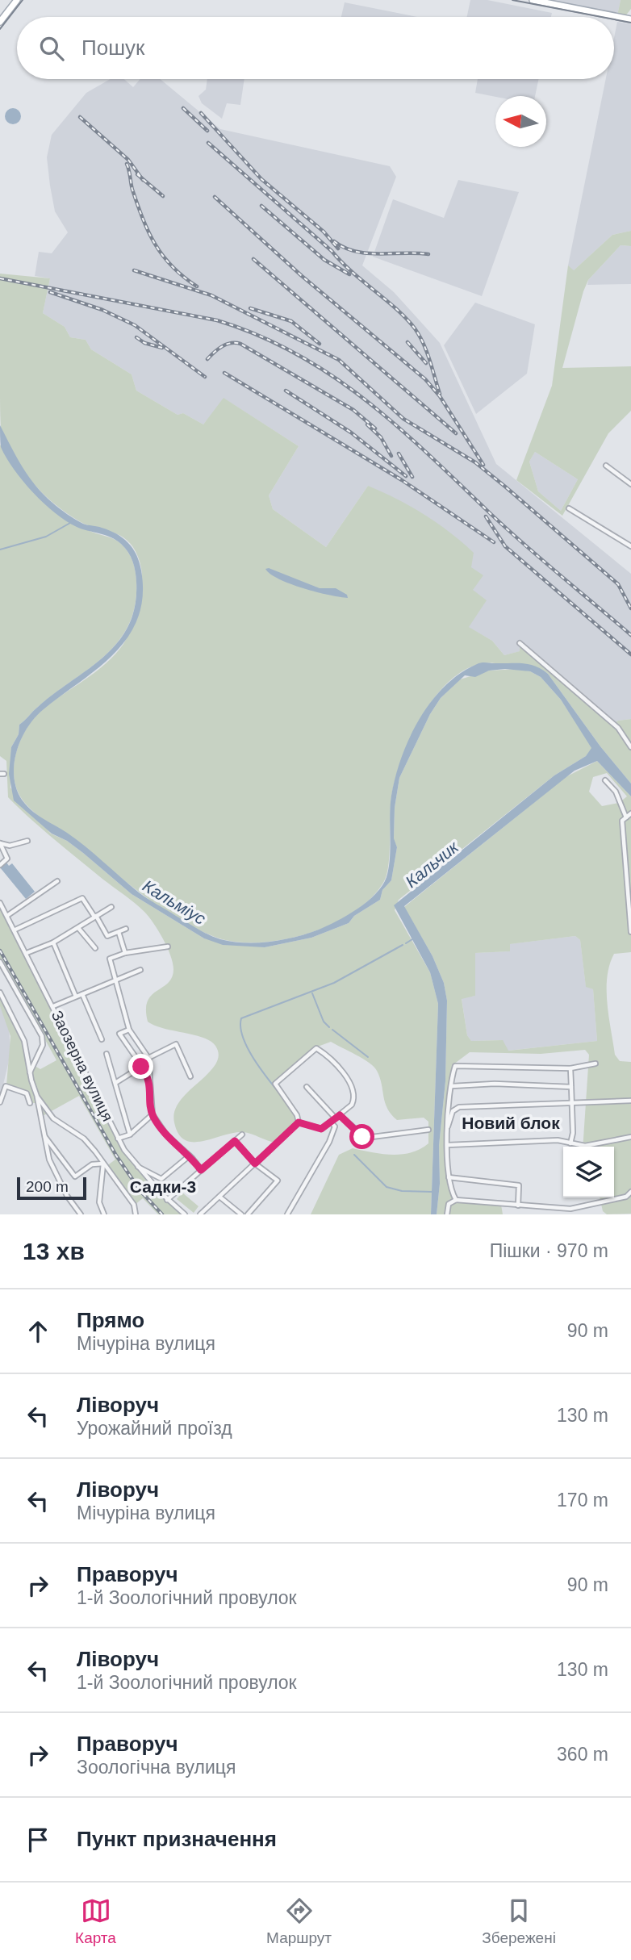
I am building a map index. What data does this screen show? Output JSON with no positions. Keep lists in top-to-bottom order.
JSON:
{
  "streets": {
    "street": ["Заозерна вулиця"]
  },
  "districts": ["Новий блок", "Садки-3"],
  "water": ["Кальчик", "Кальміус"],
  "scale_bar": "200 m",
  "north": "left",
  "page": {
    "search": "Пошук",
    "scale": "200 m",
    "heading": ["13 хв", "Пішки · 970 m"],
    "list": [
      ["Прямо", "Мічуріна вулиця", "90 m"],
      ["Ліворуч", "Урожайний проїзд", "130 m"],
      ["Ліворуч", "Мічуріна вулиця", "170 m"],
      ["Праворуч", "1-й Зоологічний провулок", "90 m"],
      ["Ліворуч", "1-й Зоологічний провулок", "130 m"],
      ["Праворуч", "Зоологічна вулиця", "360 m"],
      "Пункт призначення"
    ],
    "nav": ["Карта", "Маршрут", "Збережені"]
  }
}
